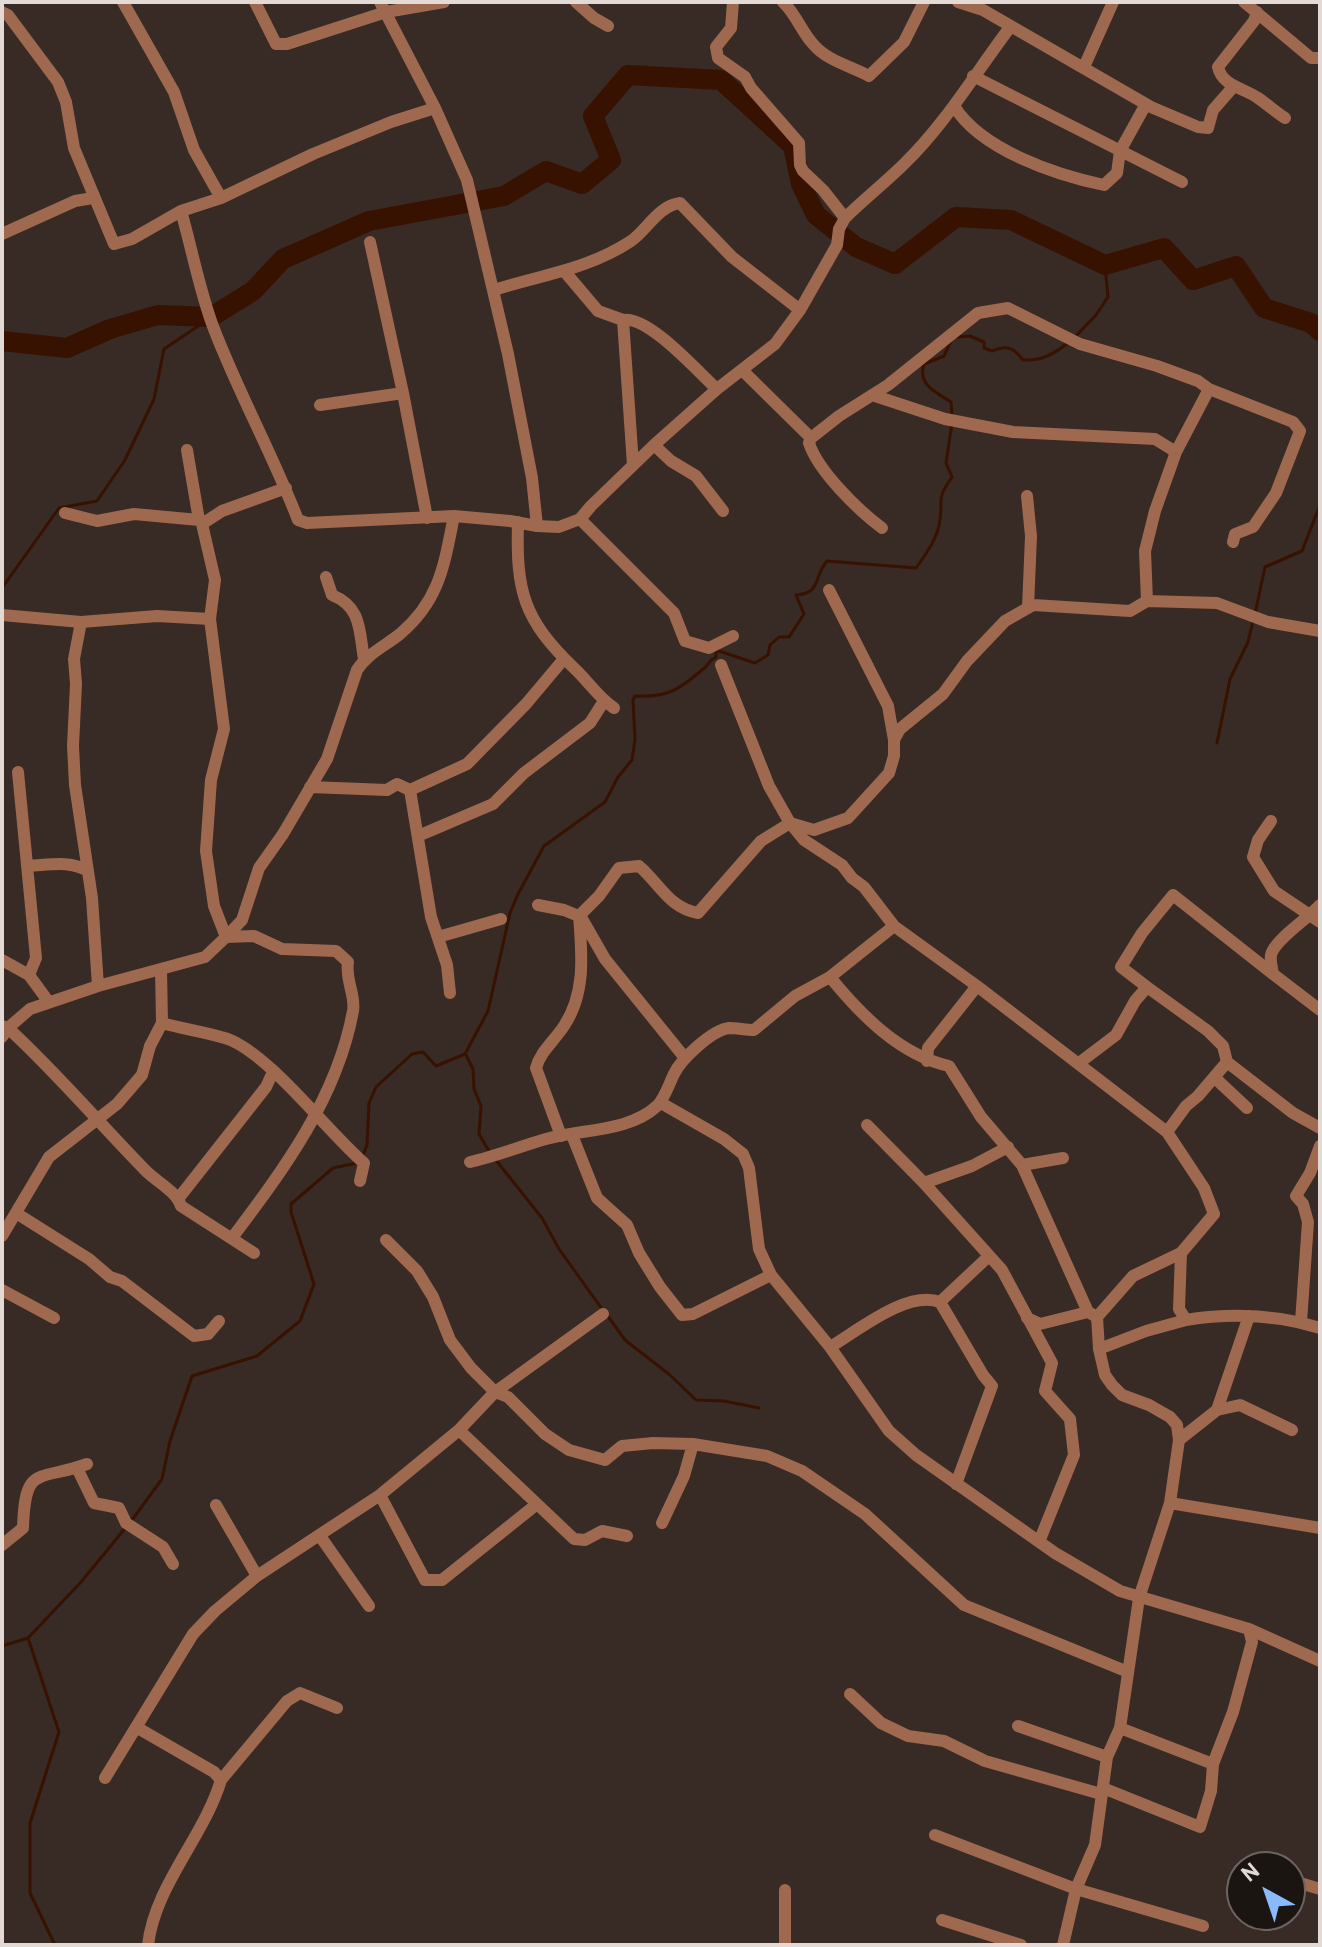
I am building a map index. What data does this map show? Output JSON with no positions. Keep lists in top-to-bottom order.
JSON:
{
  "north": "top left"
}
